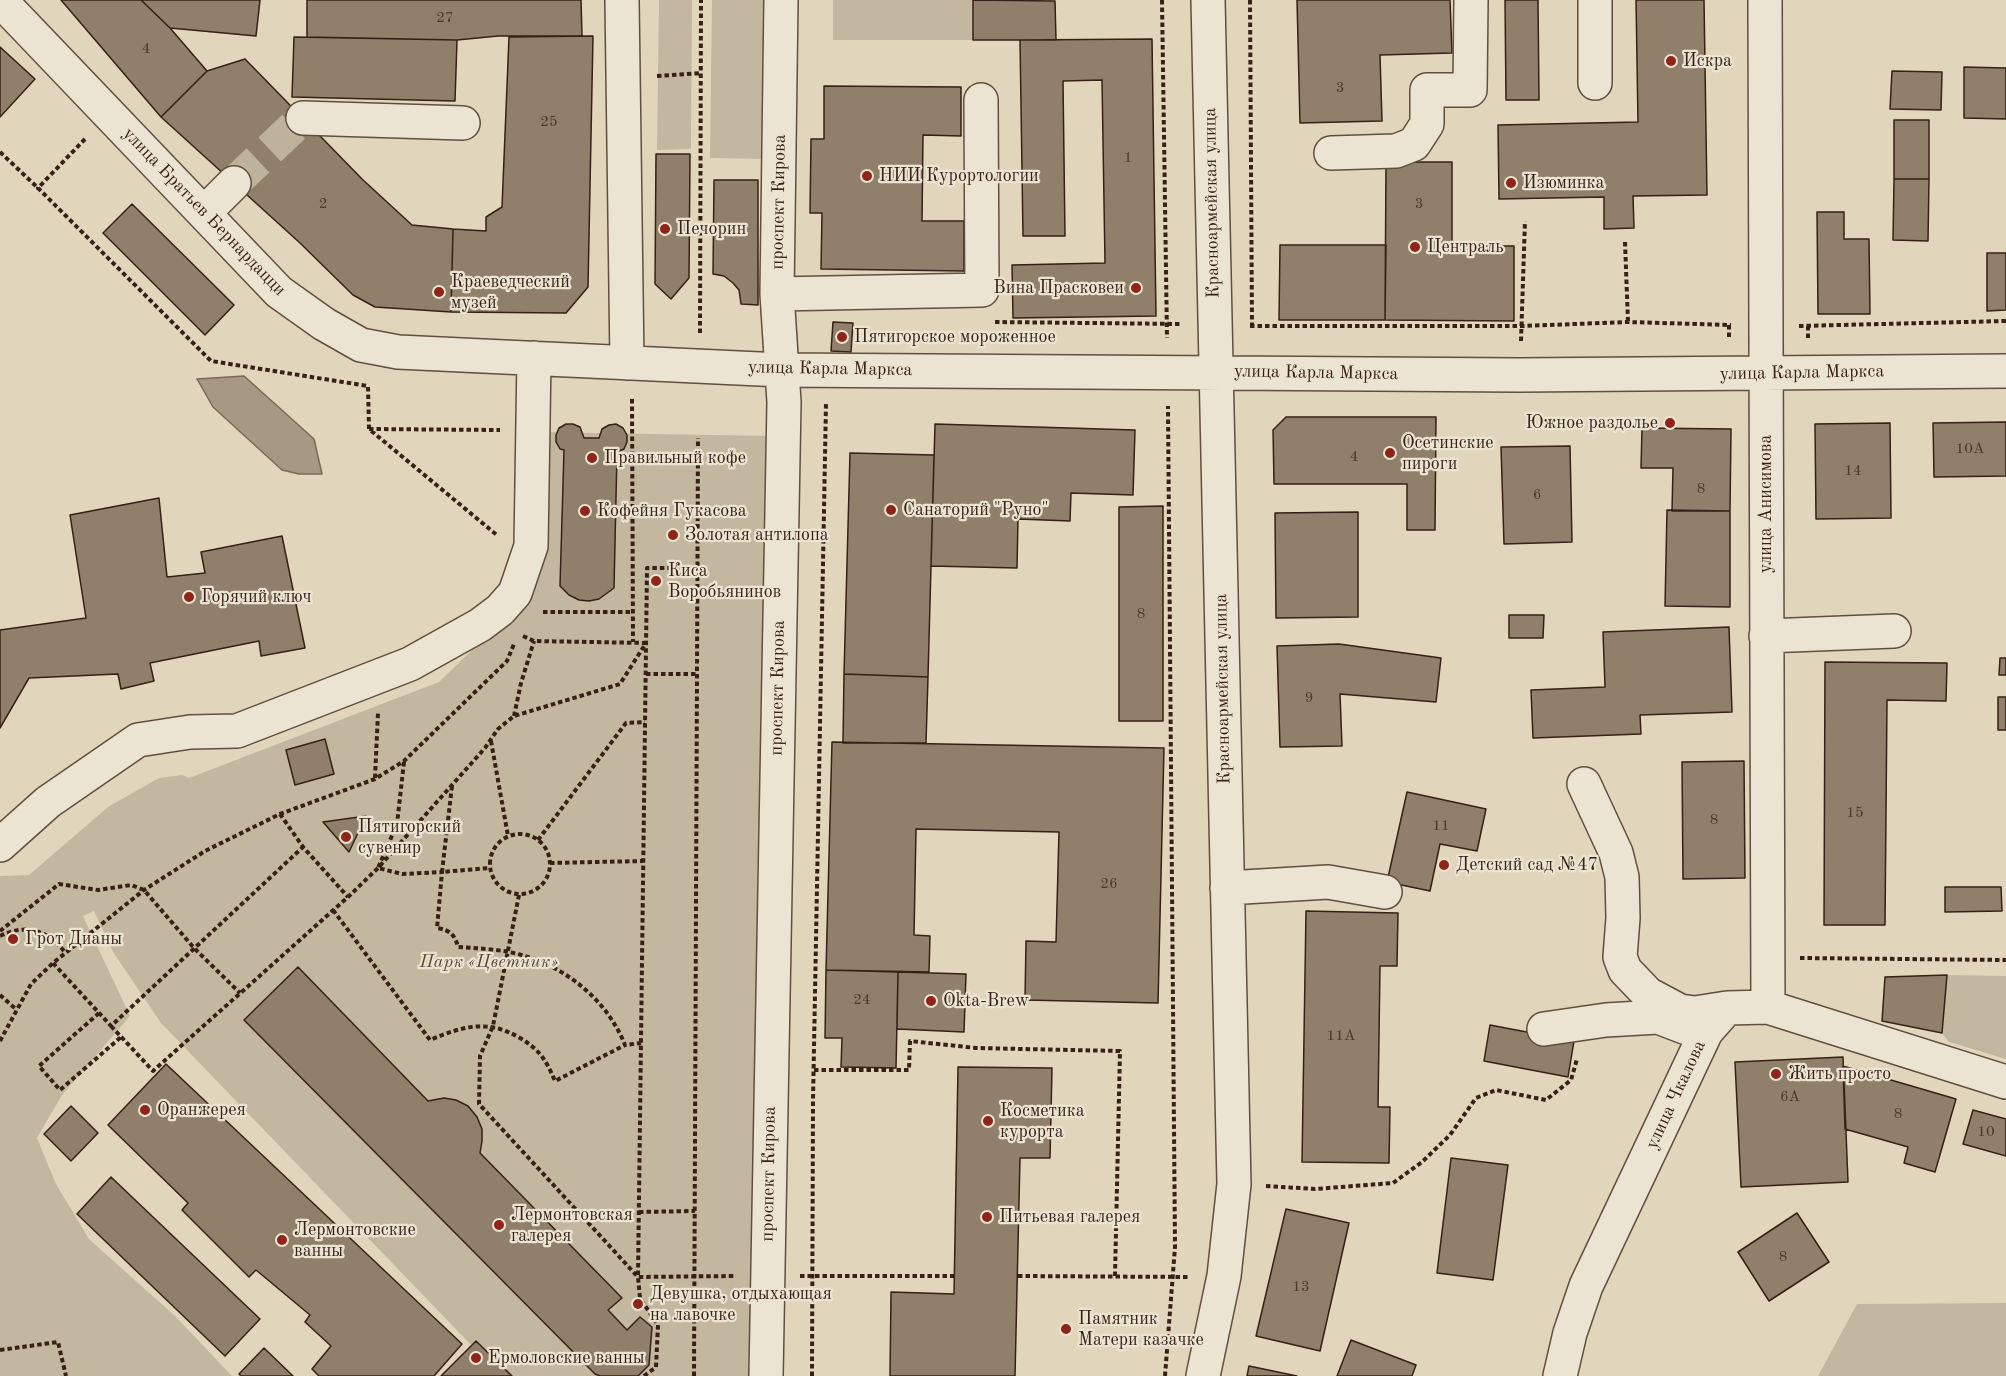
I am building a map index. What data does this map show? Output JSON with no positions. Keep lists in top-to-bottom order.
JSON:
{
  "streets": {
    "street": [
      "проспект Кирова",
      "Красноармейская улица",
      "улица Братьев Бернардацци",
      "улица Карла Маркса",
      "улица Анисимова",
      "улица Чкалова"
    ]
  },
  "crossings": [
    ["проспект Кирова", "улица Карла Маркса"],
    ["Красноармейская улица", "улица Карла Маркса"],
    ["улица Братьев Бернардацци", "улица Карла Маркса"],
    ["улица Карла Маркса", "улица Анисимова"]
  ],
  "parks": ["Парк «Цветник»"],
  "places": [
    "Искра",
    "НИИ Курортологии",
    "Изюминка",
    "Печорин",
    "Централь",
    "Вина Прасковеи",
    "Краеведческий музей",
    "Пятигорское мороженное",
    "Южное раздолье",
    "Осетинские пироги",
    "Правильный кофе",
    "Санаторий \"Руно\"",
    "Кофейня Гукасова",
    "Золотая антилопа",
    "Киса Воробьянинов",
    "Горячий ключ",
    "Пятигорский сувенир",
    "Детский сад №47",
    "Грот Дианы",
    "Okta-Brew",
    "Жить просто",
    "Оранжерея",
    "Косметика курорта",
    "Питьевая галерея",
    "Лермонтовская галерея",
    "Лермонтовские ванны",
    "Девушка, отдыхающая на лавочке",
    "Памятник Матери казачке",
    "Ермоловские ванны"
  ],
  "house_numbers": [
    "27",
    "4",
    "3",
    "25",
    "1",
    "2",
    "3",
    "10А",
    "4",
    "14",
    "8",
    "6",
    "8",
    "9",
    "15",
    "8",
    "11",
    "26",
    "24",
    "11А",
    "6А",
    "8",
    "10",
    "8",
    "13"
  ]
}
